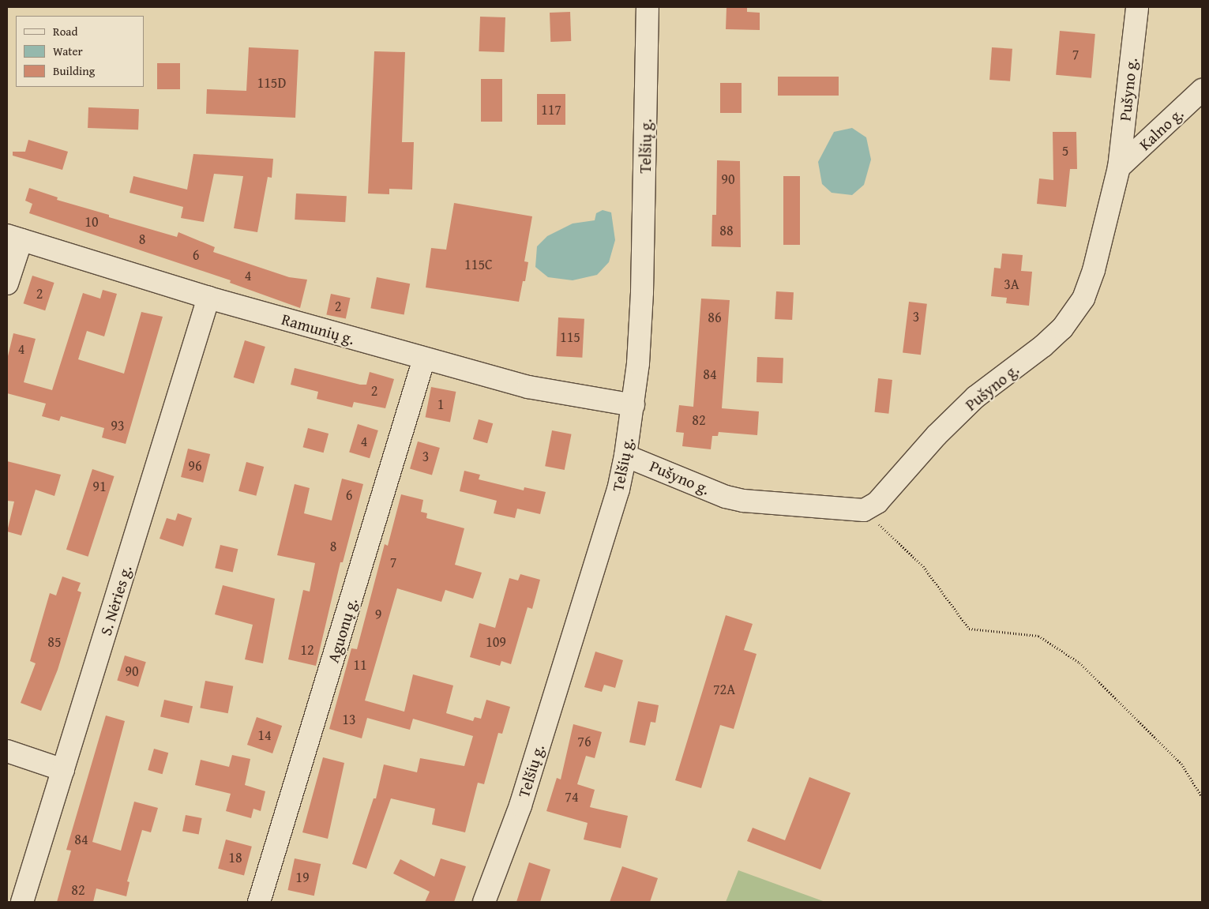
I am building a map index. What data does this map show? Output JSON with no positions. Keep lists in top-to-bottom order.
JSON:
{
  "streets": {
    "street": [
      "Pušyno g.",
      "Kalno g.",
      "Telšių g.",
      "Ramunių g.",
      "S. Nėries g.",
      "Aguonų g."
    ]
  },
  "crossings": [
    ["Pušyno g.", "Kalno g."],
    ["Pušyno g.", "Telšių g."],
    ["Telšių g.", "Ramunių g."],
    ["Ramunių g.", "S. Nėries g."],
    ["Ramunių g.", "Aguonų g."]
  ],
  "house_numbers": [
    "7",
    "115D",
    "117",
    "5",
    "90",
    "10",
    "88",
    "8",
    "6",
    "115C",
    "4",
    "3A",
    "2",
    "2",
    "3",
    "86",
    "115",
    "4",
    "84",
    "2",
    "1",
    "82",
    "93",
    "4",
    "3",
    "96",
    "91",
    "6",
    "8",
    "7",
    "9",
    "85",
    "109",
    "12",
    "11",
    "90",
    "72A",
    "13",
    "14",
    "76",
    "74",
    "84",
    "18",
    "19",
    "82"
  ],
  "legend": ["Road", "Water", "Building"]
}
